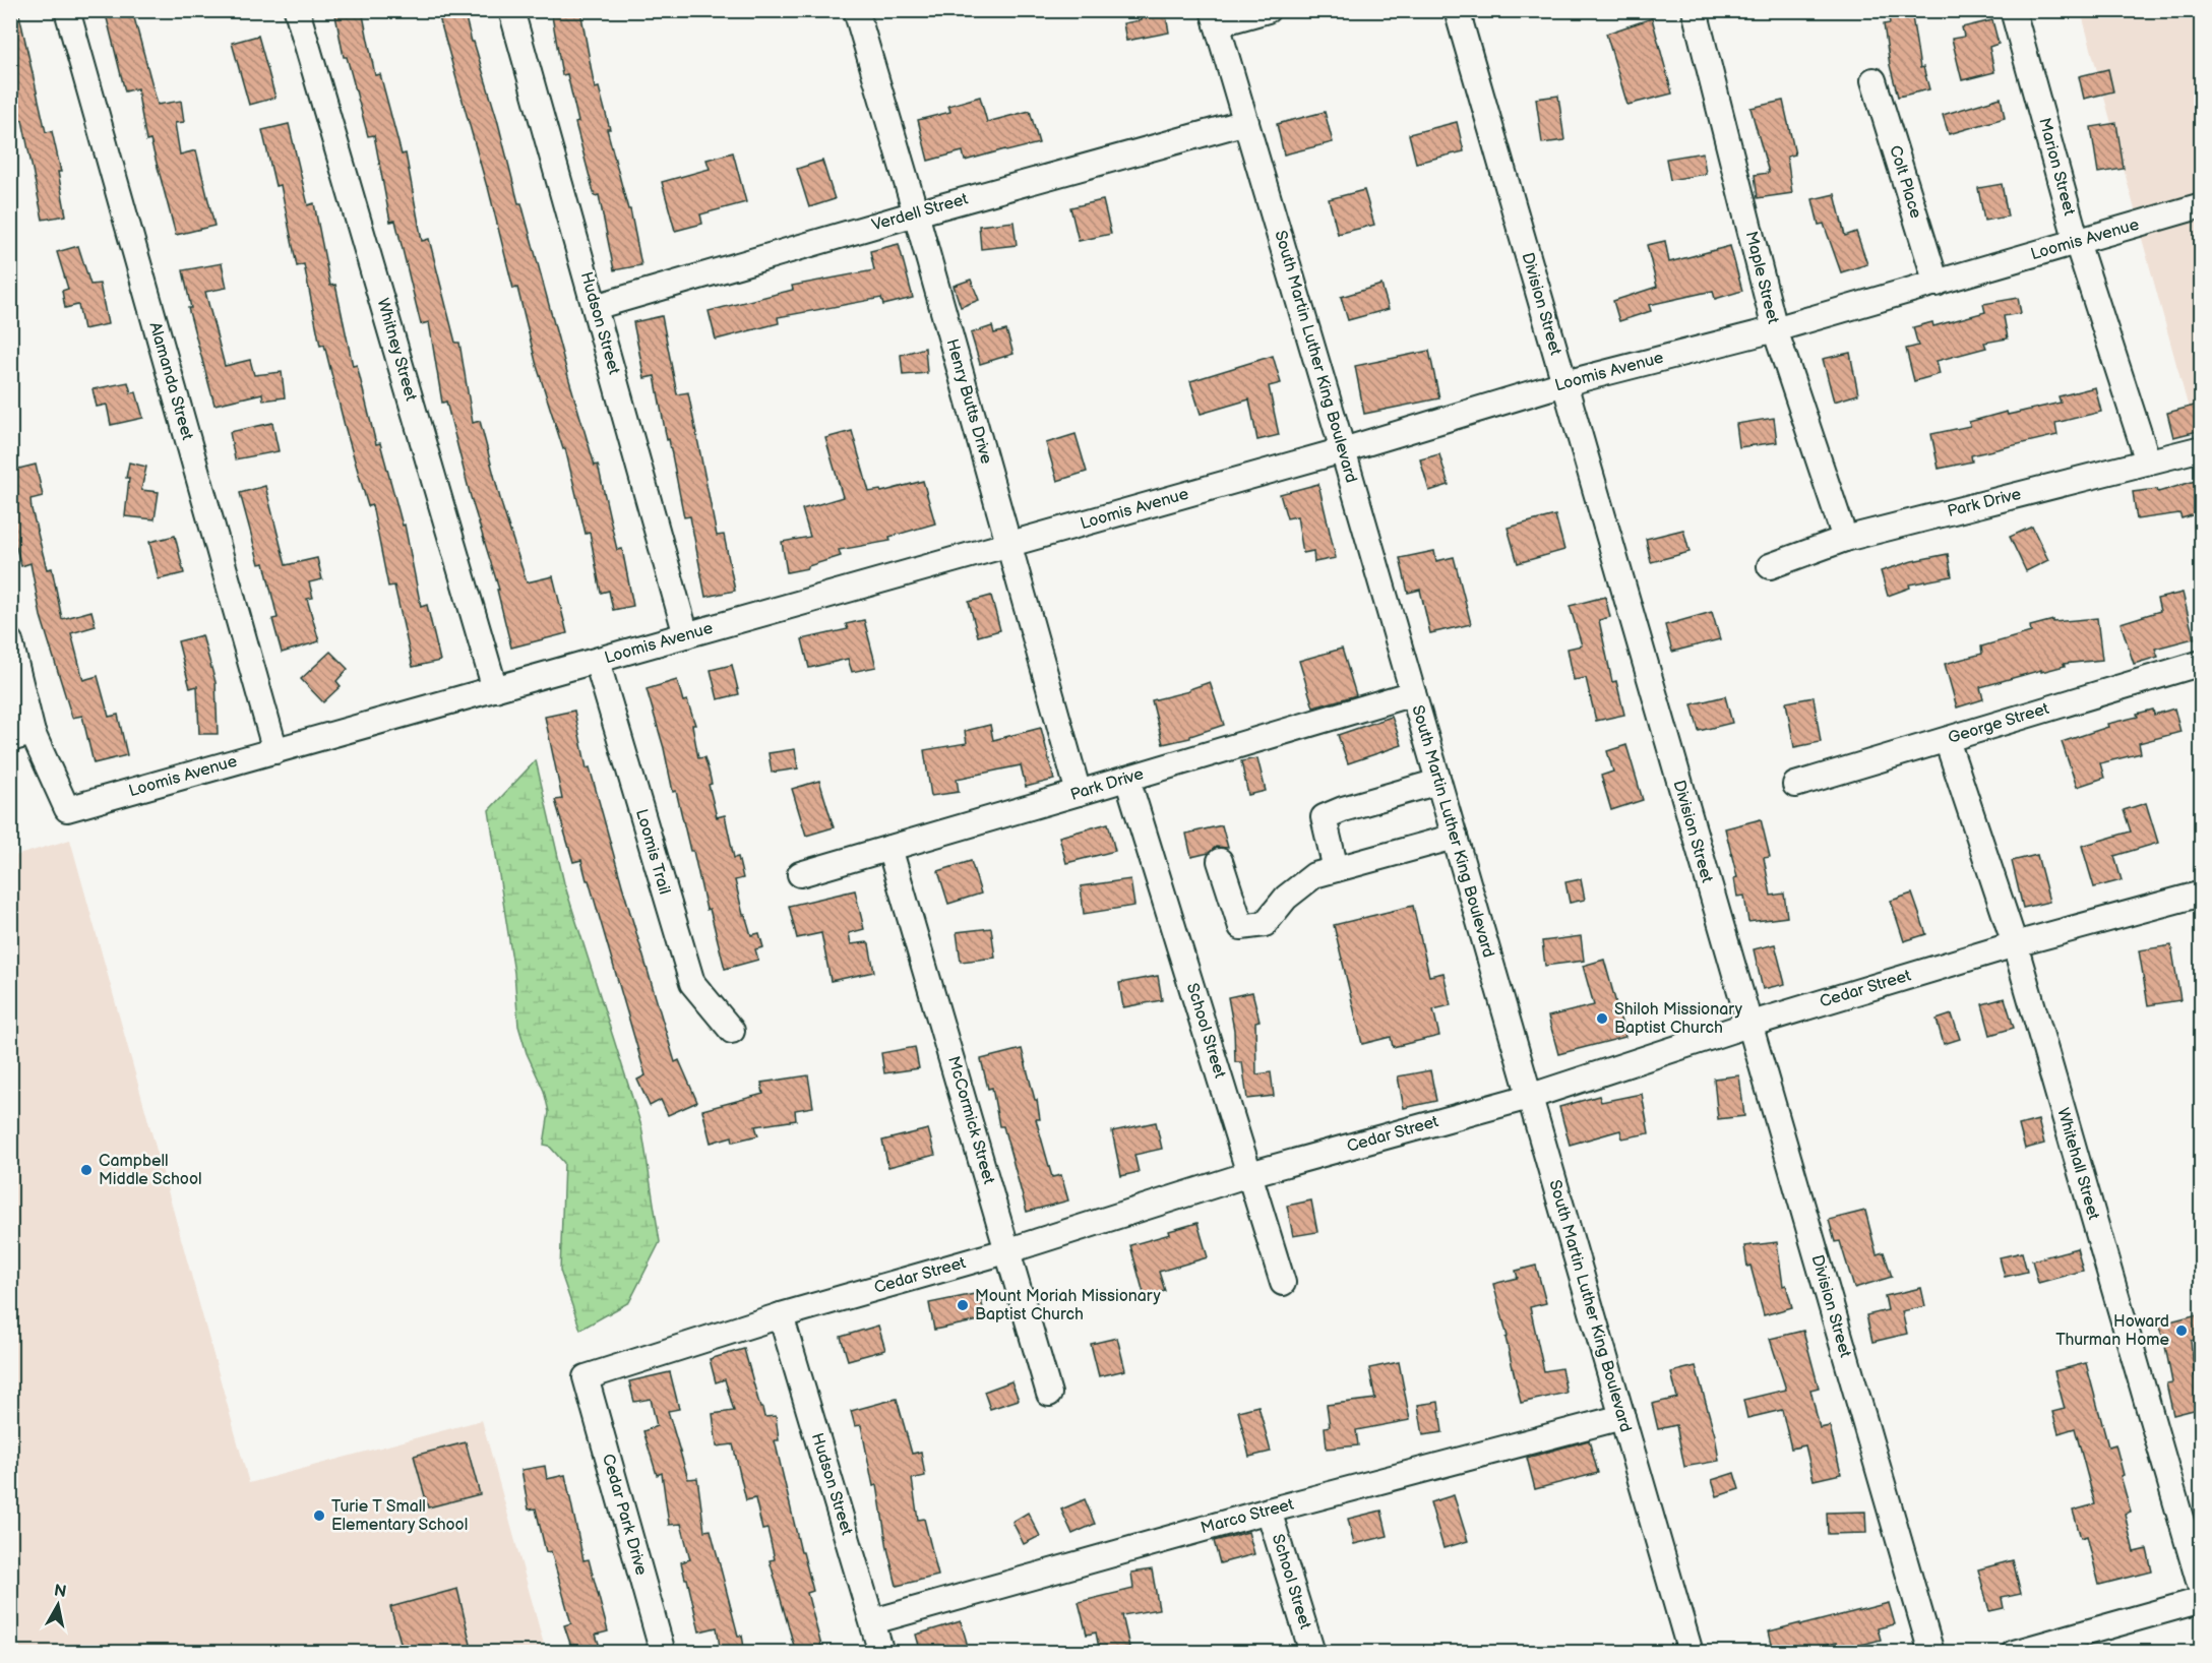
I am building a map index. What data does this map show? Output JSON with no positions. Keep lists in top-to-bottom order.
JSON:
{
  "streets": {
    "street": [
      "Marion Street",
      "Colt Place",
      "Verdell Street",
      "Loomis Avenue",
      "Maple Street",
      "Division Street",
      "Hudson Street",
      "Whitney Street",
      "South Martin Luther King Boulevard",
      "Alamanda Street",
      "Henry Butts Drive",
      "Park Drive",
      "George Street",
      "Loomis Trail",
      "Cedar Street",
      "School Street",
      "McCormick Street",
      "Whitehall Street",
      "Cedar Park Drive",
      "Marco Street"
    ]
  },
  "crossings": [
    ["Marion Street", "Loomis Avenue"],
    ["Marion Street", "Park Drive"],
    ["Colt Place", "Loomis Avenue"],
    ["Verdell Street", "Hudson Street"],
    ["Verdell Street", "South Martin Luther King Boulevard"],
    ["Verdell Street", "Henry Butts Drive"],
    ["Loomis Avenue", "Maple Street"],
    ["Loomis Avenue", "Division Street"],
    ["Loomis Avenue", "Hudson Street"],
    ["Loomis Avenue", "Whitney Street"],
    ["Loomis Avenue", "South Martin Luther King Boulevard"],
    ["Loomis Avenue", "Alamanda Street"],
    ["Loomis Avenue", "Henry Butts Drive"],
    ["Loomis Avenue", "Loomis Trail"],
    ["Maple Street", "Park Drive"],
    ["Division Street", "Cedar Street"],
    ["Hudson Street", "Cedar Street"],
    ["Hudson Street", "Marco Street"],
    ["South Martin Luther King Boulevard", "Park Drive"],
    ["South Martin Luther King Boulevard", "Cedar Street"],
    ["South Martin Luther King Boulevard", "Marco Street"],
    ["Henry Butts Drive", "Park Drive"],
    ["Park Drive", "School Street"],
    ["Park Drive", "McCormick Street"],
    ["George Street", "Whitehall Street"],
    ["Cedar Street", "School Street"],
    ["Cedar Street", "McCormick Street"],
    ["Cedar Street", "Whitehall Street"],
    ["Cedar Street", "Cedar Park Drive"],
    ["School Street", "Marco Street"]
  ],
  "places": [
    "Shiloh Missionary Baptist Church",
    "Campbell Middle School",
    "Mount Moriah Missionary Baptist Church",
    "Howard Thurman Home",
    "Turie T Small Elementary School"
  ],
  "north": "top"
}
